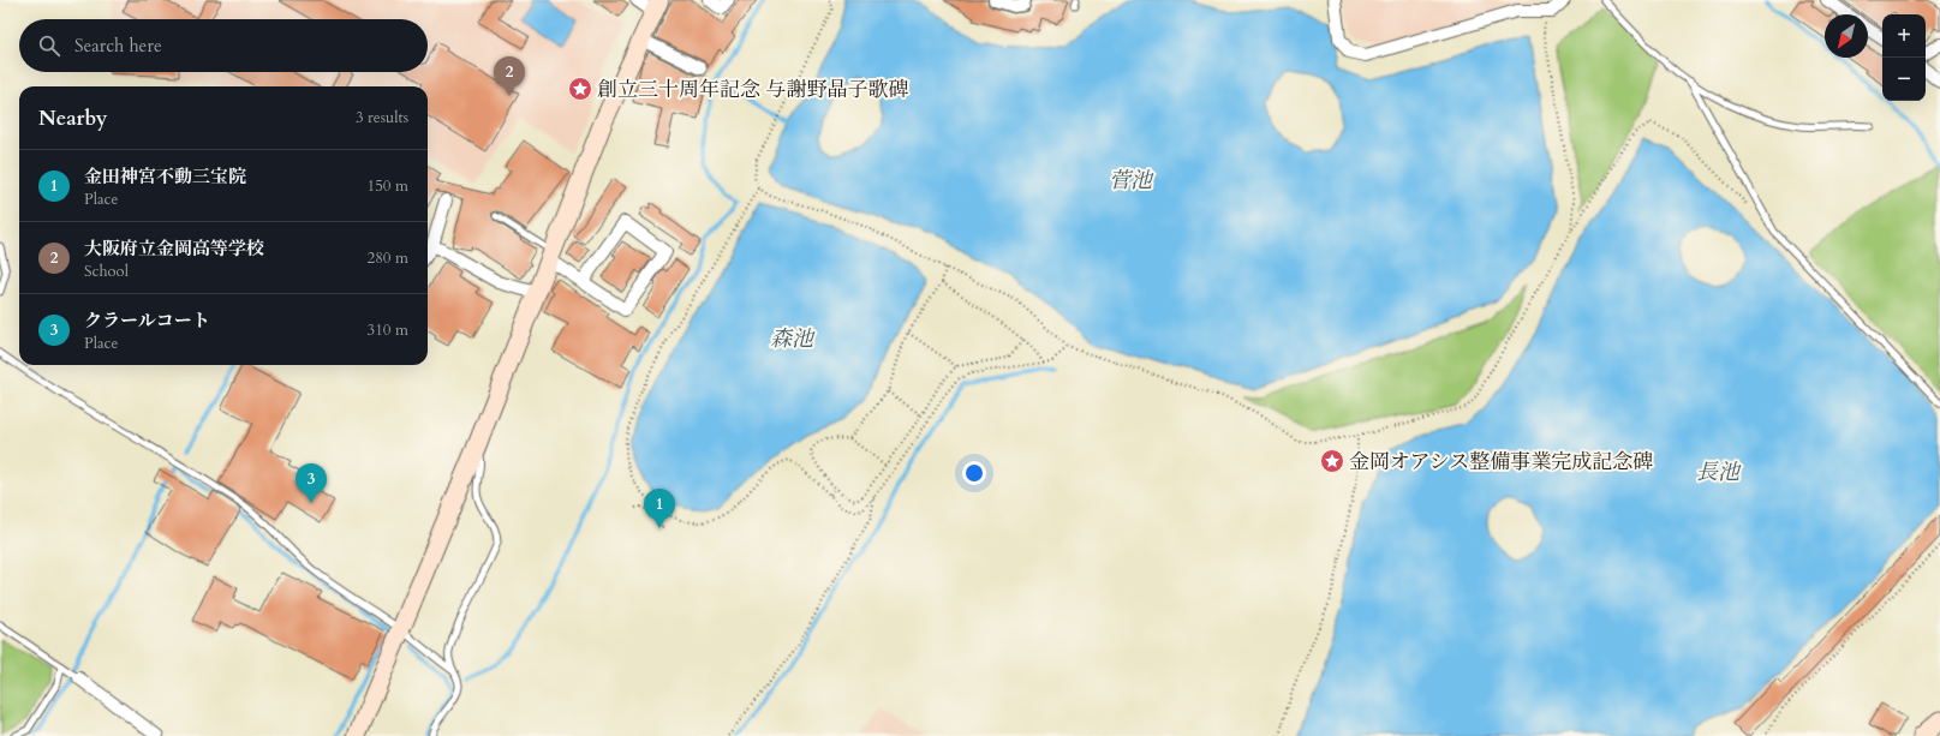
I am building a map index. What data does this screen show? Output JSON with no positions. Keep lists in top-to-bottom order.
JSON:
{
  "water": ["菅池", "森池", "長池"],
  "places": {
    "place": ["創立三十周年記念 与謝野晶子歌碑", "金岡オアシス整備事業完成記念碑"]
  },
  "north": "bottom left",
  "page": {
    "map_buttons": ["+", "−"],
    "search": "Search here",
    "pins": ["2", "3", "1"],
    "heading": ["Nearby", "3 results"],
    "list": [
      {
        "mark": "1",
        "name": "金田神宮不動三宝院",
        "note": "Place",
        "value": "150 m"
      },
      {
        "mark": "2",
        "name": "大阪府立金岡高等学校",
        "note": "School",
        "value": "280 m"
      },
      {
        "mark": "3",
        "name": "クラールコート",
        "note": "Place",
        "value": "310 m"
      }
    ]
  }
}
